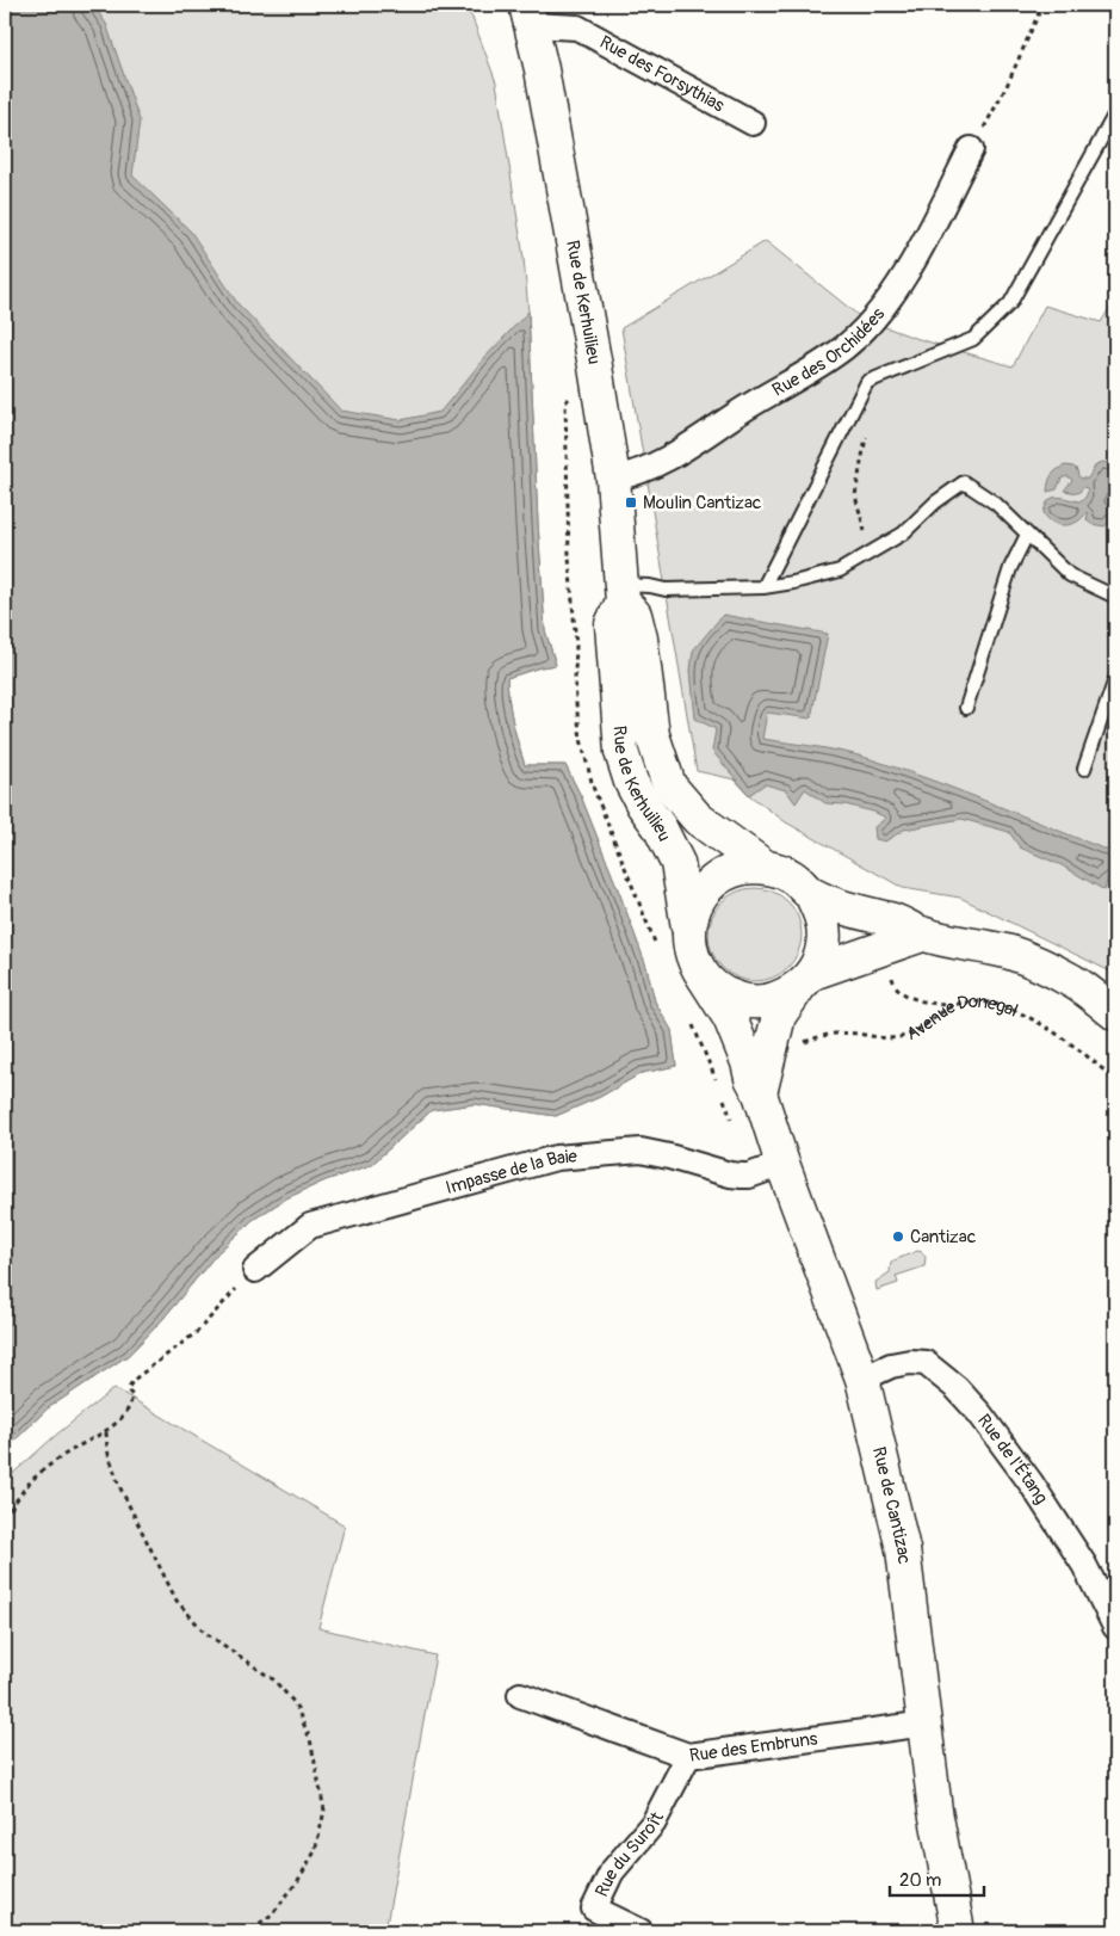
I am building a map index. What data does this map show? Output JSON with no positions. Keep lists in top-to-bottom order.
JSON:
{
  "streets": {
    "main road": ["Rue de Kerhuilieu", "Rue de Cantizac"],
    "street": [
      "Rue des Forsythias",
      "Rue des Orchidées",
      "Impasse de la Baie",
      "Rue de l'Étang",
      "Rue des Embruns",
      "Rue du Suroît"
    ],
    "path": ["Avenue Donegal"]
  },
  "crossings": [
    ["Rue des Forsythias", "Rue de Kerhuilieu"],
    ["Rue de Kerhuilieu", "Rue des Orchidées"],
    ["Rue de Kerhuilieu", "Rue de Cantizac"],
    ["Impasse de la Baie", "Rue de Cantizac"],
    ["Rue de l'Étang", "Rue de Cantizac"],
    ["Rue de Cantizac", "Rue des Embruns"],
    ["Rue des Embruns", "Rue du Suroît"]
  ],
  "places": {
    "transit": ["Moulin Cantizac"],
    "other": ["Cantizac"]
  },
  "scale_bar": "20 m"
}
